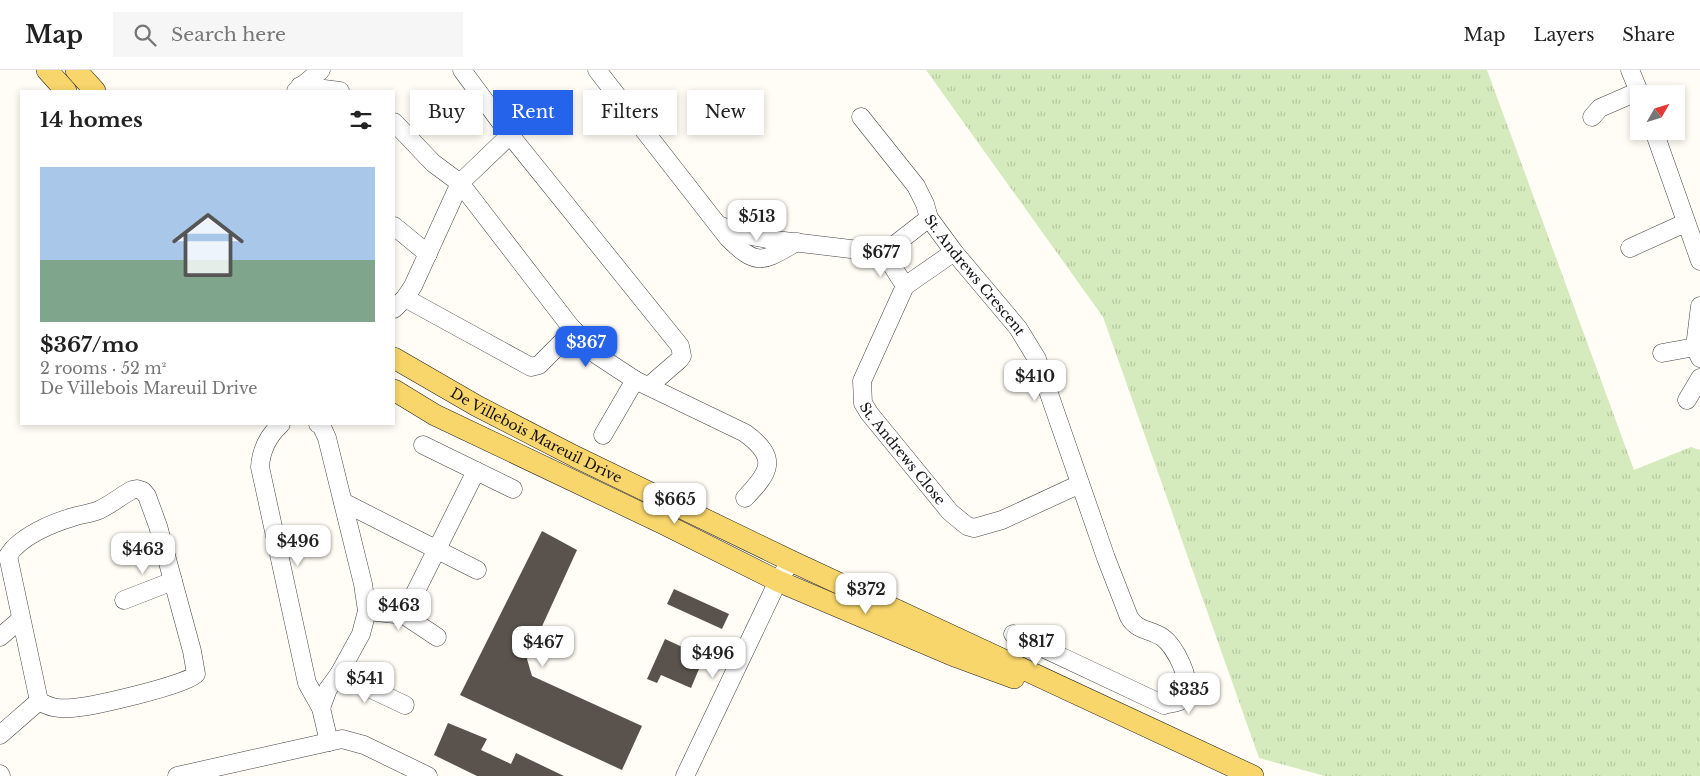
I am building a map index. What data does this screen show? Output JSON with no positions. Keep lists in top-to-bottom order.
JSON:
{
  "streets": {
    "main road": ["De Villebois Mareuil Drive"],
    "street": ["St. Andrews Crescent", "St. Andrews Close"]
  },
  "crossings": [
    ["St. Andrews Crescent", "St. Andrews Close"]
  ],
  "north": "top right",
  "page": {
    "header": "Map",
    "search": "Search here",
    "nav": ["Map", "Layers", "Share"],
    "chip": [
      "Buy",
      "Rent",
      "Filters",
      "New"
    ],
    "heading": "14 homes",
    "list": [
      {
        "name": "$367/mo",
        "note": "2 rooms · 52 m² · De Villebois Mareuil Drive"
      }
    ],
    "price": [
      "$513",
      "$677",
      "$367",
      "$410",
      "$665",
      "$496",
      "$463",
      "$372",
      "$463",
      "$817",
      "$467",
      "$496",
      "$541",
      "$335"
    ]
  }
}
